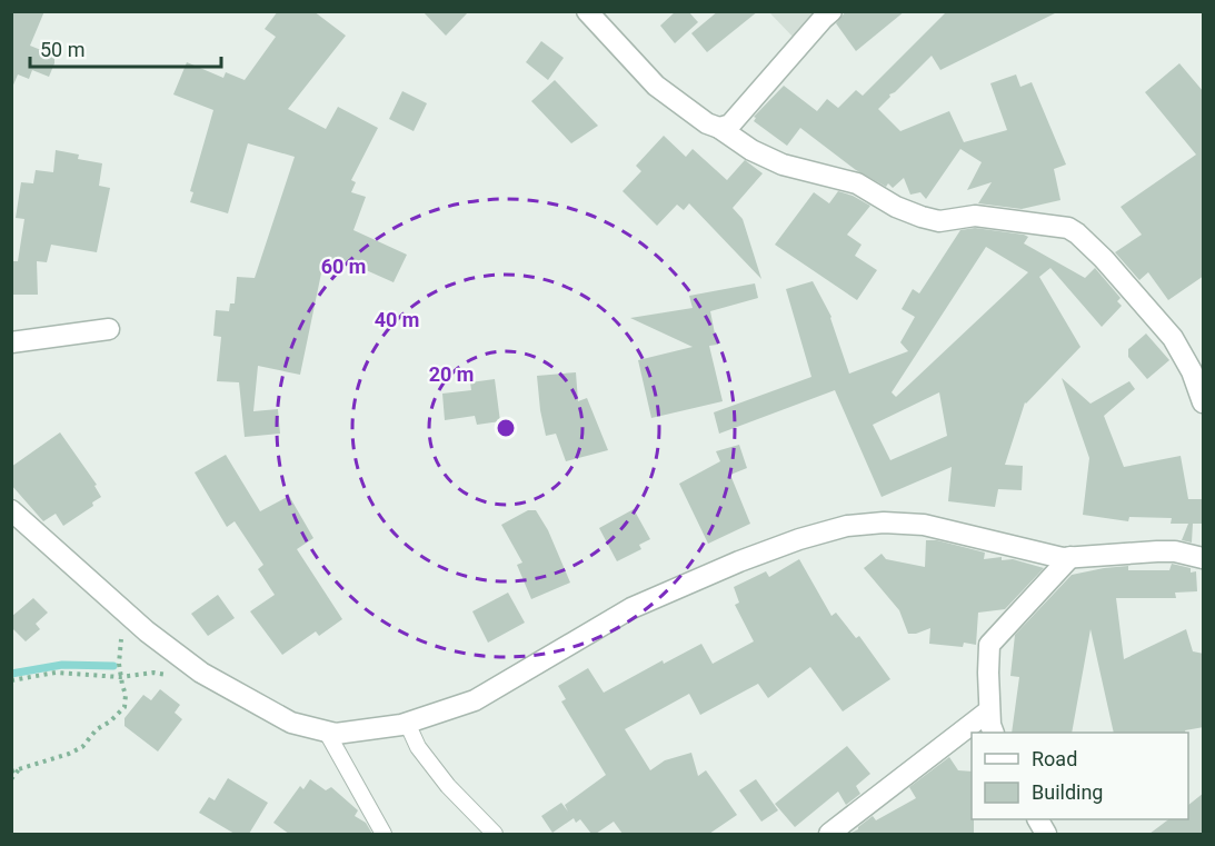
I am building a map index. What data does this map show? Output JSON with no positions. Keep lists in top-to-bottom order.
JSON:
{
  "legend": ["Road", "Building"],
  "scale_bar": "50 m",
  "rings": ["60 m", "40 m", "20 m"]
}
